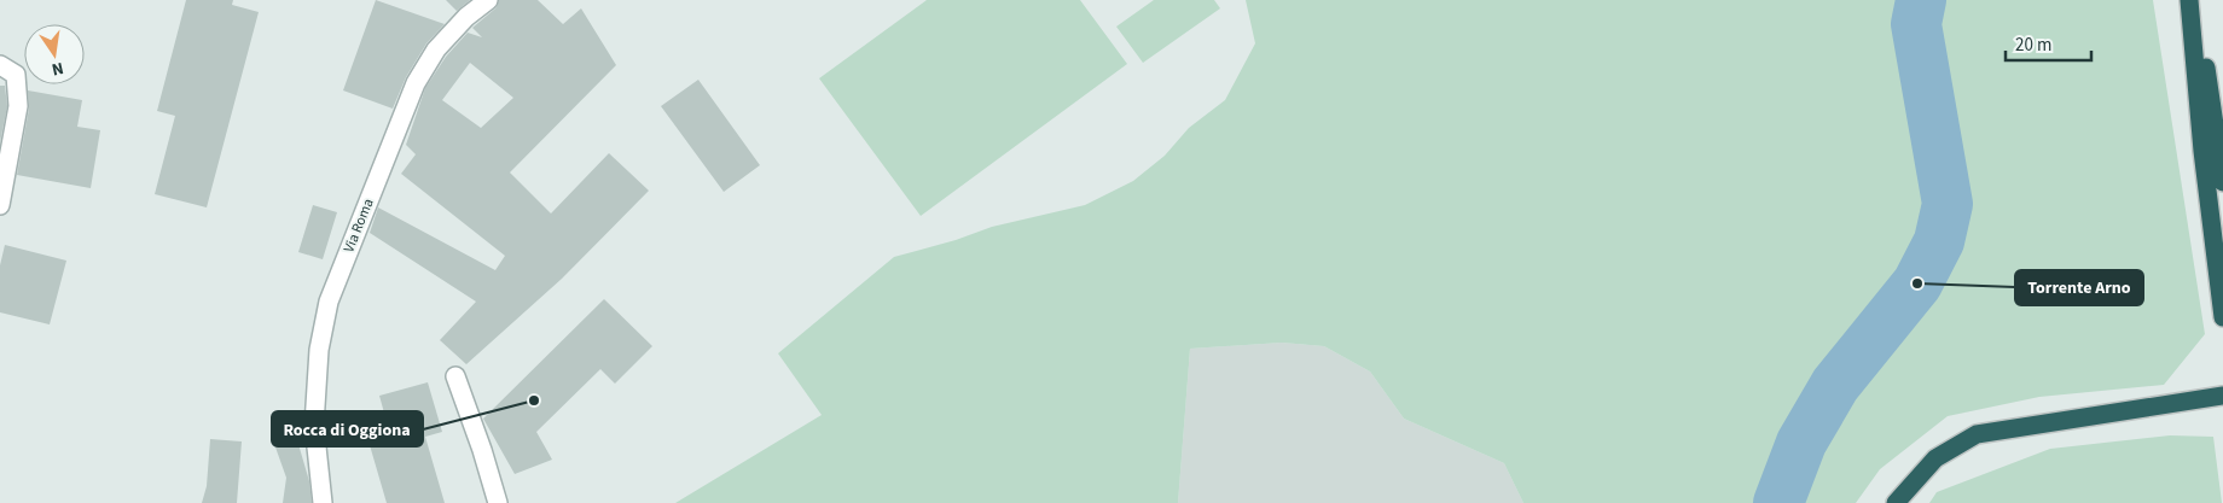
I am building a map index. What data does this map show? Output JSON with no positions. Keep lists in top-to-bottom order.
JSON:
{
  "streets": {
    "street": ["Via Roma"]
  },
  "places": ["Torrente Arno", "Rocca di Oggiona"],
  "scale_bar": "20 m",
  "north": "bottom"
}
